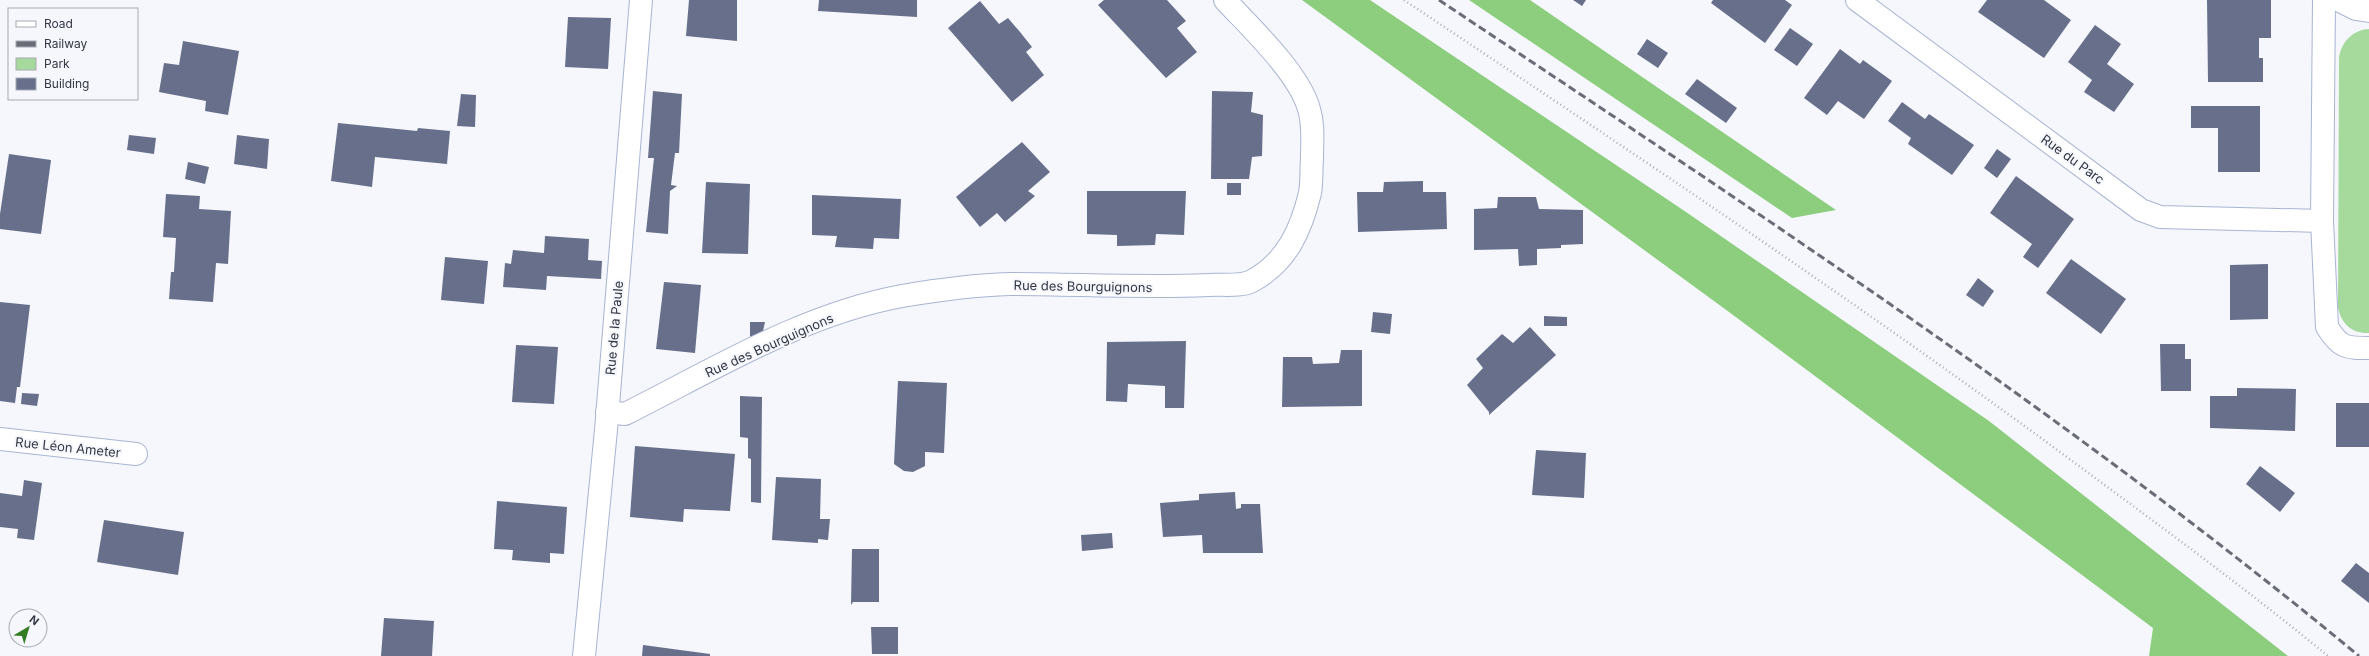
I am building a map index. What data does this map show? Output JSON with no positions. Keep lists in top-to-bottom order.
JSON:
{
  "streets": {
    "street": [
      "Rue du Parc",
      "Rue des Bourguignons",
      "Rue de la Paule",
      "Rue Léon Ameter"
    ]
  },
  "crossings": [
    ["Rue des Bourguignons", "Rue de la Paule"]
  ],
  "legend": [
    "Road",
    "Railway",
    "Park",
    "Building"
  ],
  "north": "top right"
}
